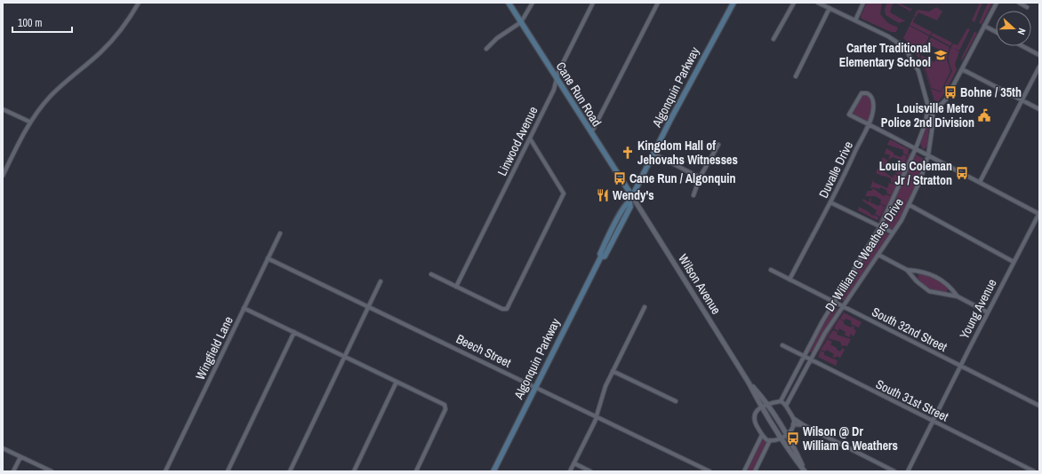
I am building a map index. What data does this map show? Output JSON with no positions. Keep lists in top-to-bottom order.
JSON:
{
  "streets": {
    "main road": ["Algonquin Parkway", "Cane Run Road"],
    "street": [
      "Linwood Avenue",
      "Duvalle Drive",
      "Dr William G Weathers Drive",
      "Wilson Avenue",
      "Young Avenue",
      "South 32nd Street",
      "Wingfield Lane",
      "Beech Street",
      "South 31st Street"
    ]
  },
  "crossings": [
    ["Algonquin Parkway", "Cane Run Road"],
    ["Algonquin Parkway", "Wilson Avenue"],
    ["Algonquin Parkway", "Beech Street"],
    ["Cane Run Road", "Linwood Avenue"],
    ["Cane Run Road", "Wilson Avenue"],
    ["Duvalle Drive", "South 32nd Street"],
    ["Dr William G Weathers Drive", "South 32nd Street"],
    ["Dr William G Weathers Drive", "South 31st Street"],
    ["Young Avenue", "South 32nd Street"],
    ["Young Avenue", "South 31st Street"],
    ["Wingfield Lane", "Beech Street"]
  ],
  "places": {
    "school or university": ["Carter Traditional Elementary School"],
    "bus stop": [
      "Bohne / 35th",
      "Louis Coleman Jr / Stratton",
      "Cane Run / Algonquin",
      "Wilson @ Dr William G Weathers"
    ],
    "public building": ["Louisville Metro Police 2nd Division"],
    "church": ["Kingdom Hall of Jehovahs Witnesses"],
    "restaurant": ["Wendy's"]
  },
  "scale_bar": "100 m",
  "north": "right"
}
